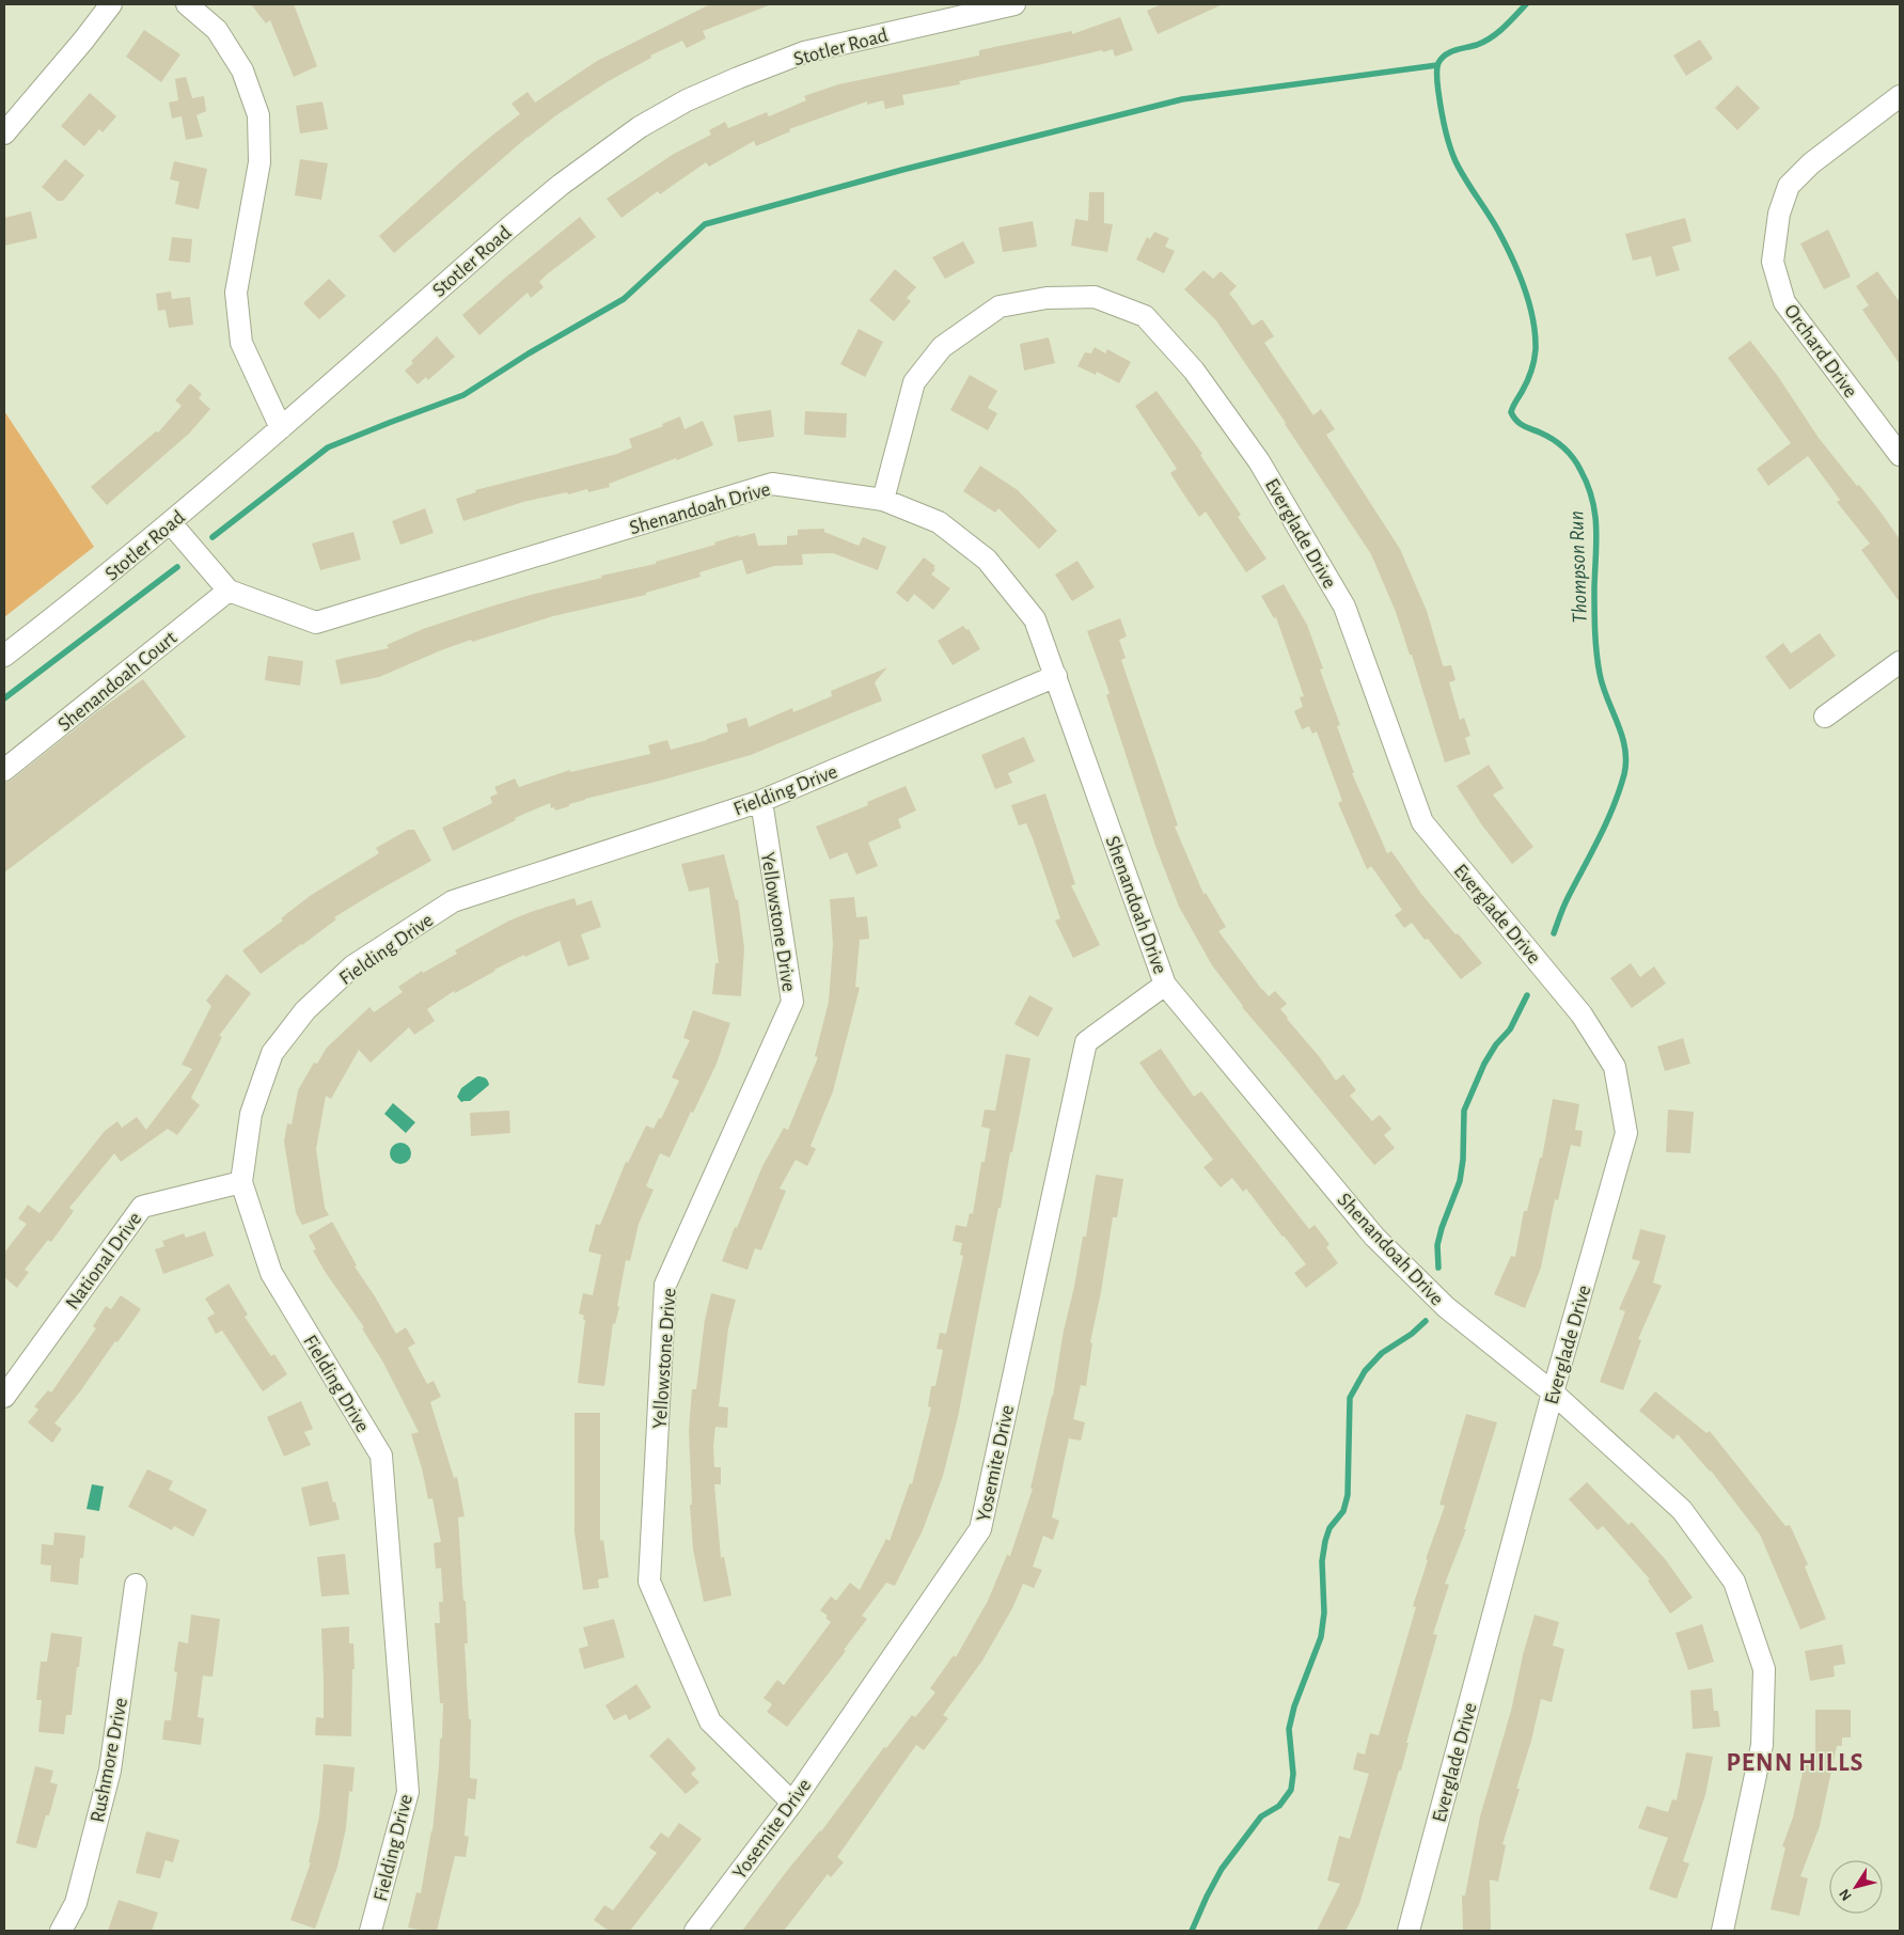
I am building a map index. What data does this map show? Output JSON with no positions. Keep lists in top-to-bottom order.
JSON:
{
  "streets": {
    "street": [
      "Stotler Road",
      "Orchard Drive",
      "Shenandoah Drive",
      "Everglade Drive",
      "Shenandoah Court",
      "Fielding Drive",
      "Yellowstone Drive",
      "National Drive",
      "Yosemite Drive",
      "Rushmore Drive"
    ]
  },
  "crossings": [
    ["Stotler Road", "Shenandoah Drive"],
    ["Shenandoah Drive", "Everglade Drive"],
    ["Shenandoah Drive", "Shenandoah Court"],
    ["Shenandoah Drive", "Fielding Drive"],
    ["Shenandoah Drive", "Yosemite Drive"],
    ["Fielding Drive", "Yellowstone Drive"],
    ["Fielding Drive", "National Drive"],
    ["Yellowstone Drive", "Yosemite Drive"]
  ],
  "districts": ["PENN HILLS"],
  "water": ["Thompson Run"],
  "north": "bottom left"
}
